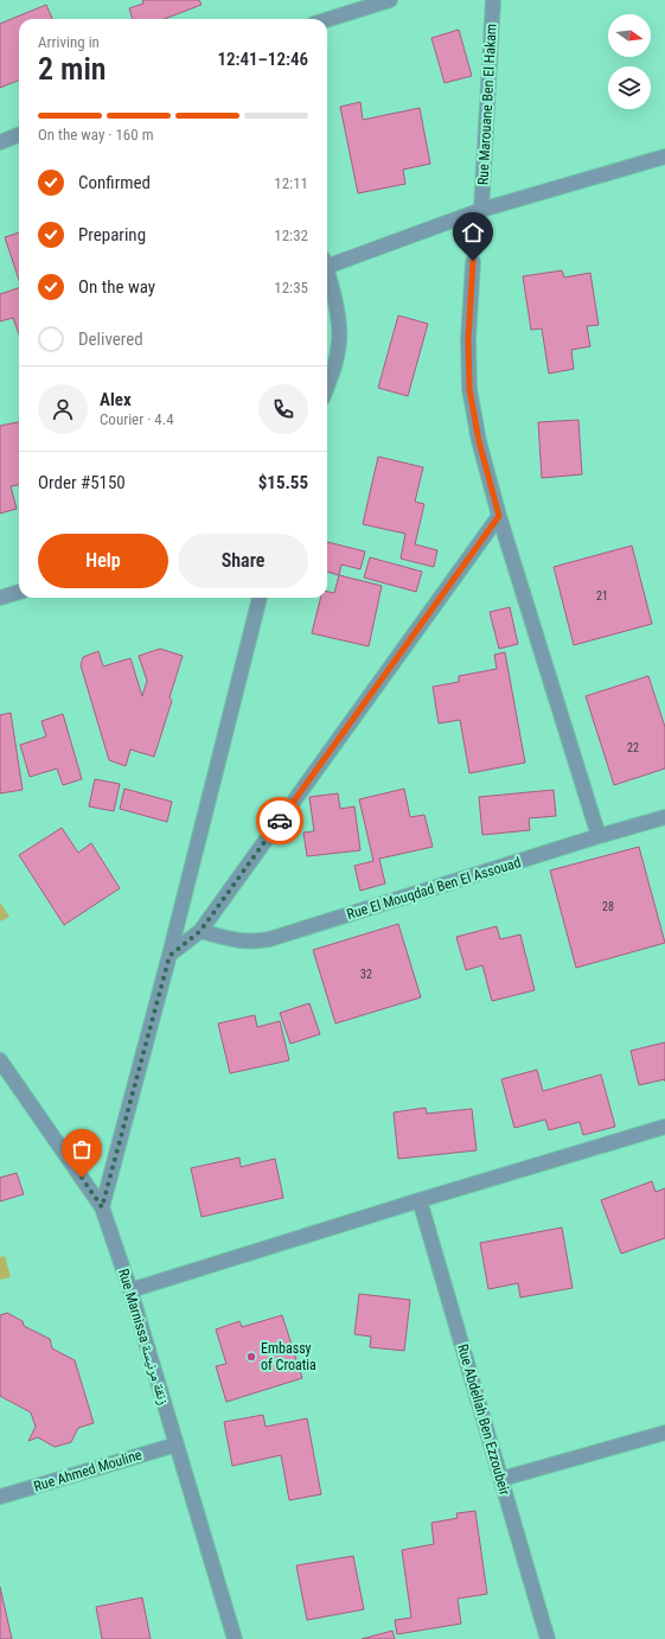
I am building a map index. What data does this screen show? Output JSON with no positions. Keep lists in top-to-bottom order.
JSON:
{
  "streets": {
    "street": [
      "Rue Marouane Ben El Hakam",
      "Rue El Mouqdad Ben El Assouad",
      "Rue Marnissa زنقة مرنيسة",
      "Rue Abdellah Ben Ezzoubeir",
      "Rue Ahmed Mouline"
    ]
  },
  "crossings": [
    ["Rue Marnissa زنقة مرنيسة", "Rue Ahmed Mouline"]
  ],
  "places": ["Embassy of Croatia"],
  "house_numbers": [
    "21",
    "22",
    "28",
    "32"
  ],
  "north": "right",
  "page": {
    "heading": ["2 min", "Arriving in", "12:41–12:46"],
    "panel": [
      "Alex",
      "Courier · 4.4",
      "Order #5150",
      "$15.55"
    ],
    "bar": "On the way · 160 m",
    "list": [
      ["Confirmed", "12:11"],
      ["Preparing", "12:32"],
      ["On the way", "12:35"],
      "Delivered"
    ],
    "buttons": ["Help", "Share"]
  }
}
